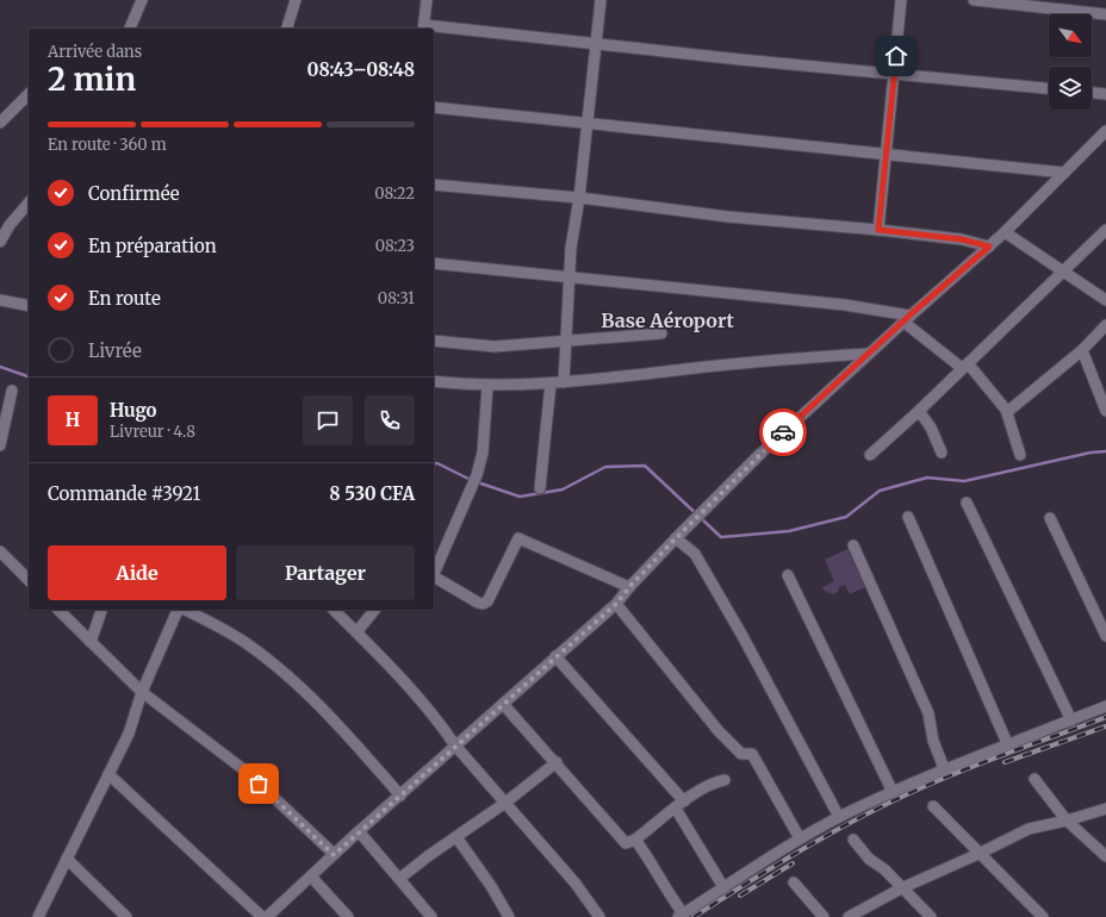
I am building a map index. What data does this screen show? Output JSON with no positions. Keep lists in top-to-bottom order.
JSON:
{
  "districts": ["Base Aéroport"],
  "north": "bottom right",
  "page": {
    "heading": ["2 min", "Arrivée dans", "08:43–08:48"],
    "panel": [
      "Hugo",
      "Livreur · 4.8",
      "Commande #3921",
      "8 530 CFA"
    ],
    "bar": "En route · 360 m",
    "list": [
      ["Confirmée", "08:22"],
      ["En préparation", "08:23"],
      ["En route", "08:31"],
      "Livrée"
    ],
    "round": "H",
    "buttons": ["Aide", "Partager"]
  }
}
